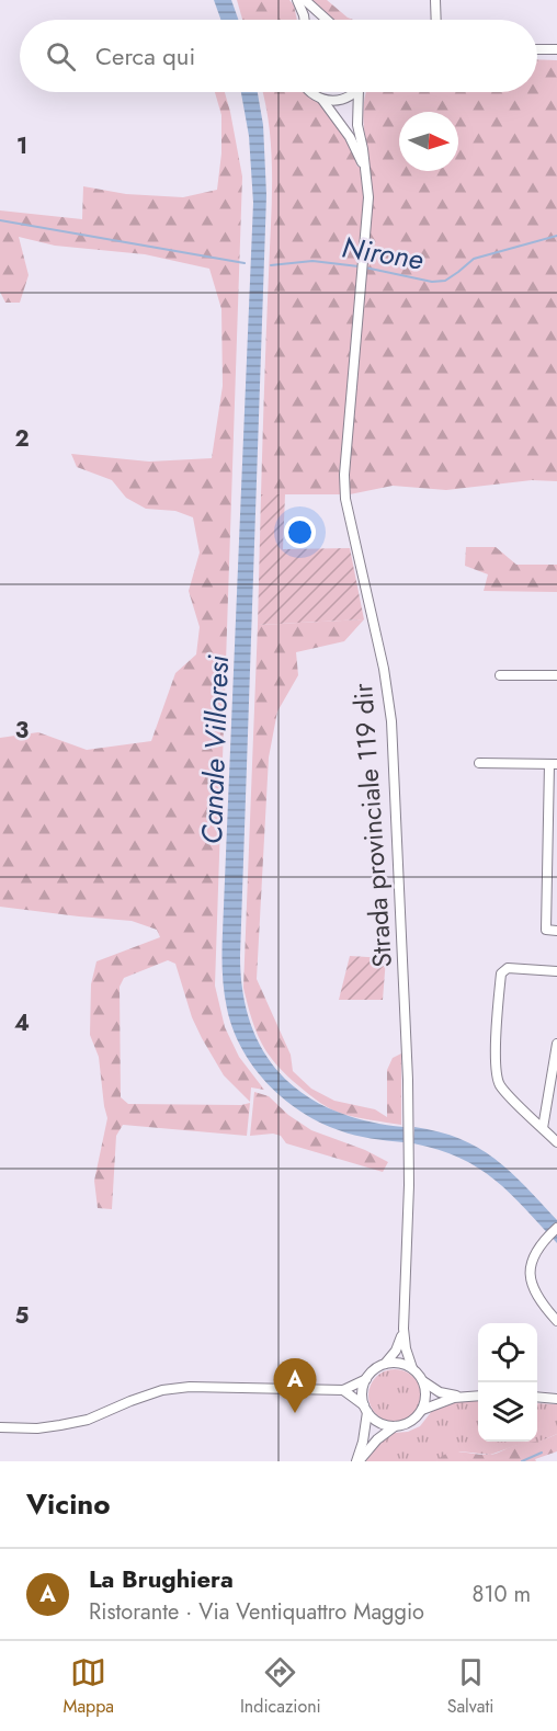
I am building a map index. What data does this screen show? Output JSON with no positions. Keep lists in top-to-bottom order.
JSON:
{
  "streets": {
    "street": ["Strada provinciale 119 dir"]
  },
  "water": ["Nirone", "Canale Villoresi"],
  "north": "right",
  "page": {
    "search": "Cerca qui",
    "pins": "A",
    "heading": "Vicino",
    "list": [
      {
        "mark": "A",
        "name": "La Brughiera",
        "note": "Ristorante · Via Ventiquattro Maggio",
        "value": "810 m"
      }
    ],
    "nav": ["Mappa", "Indicazioni", "Salvati"]
  },
  "grid": {
    "rows": [
      "1",
      "2",
      "3",
      "4",
      "5"
    ]
  }
}
